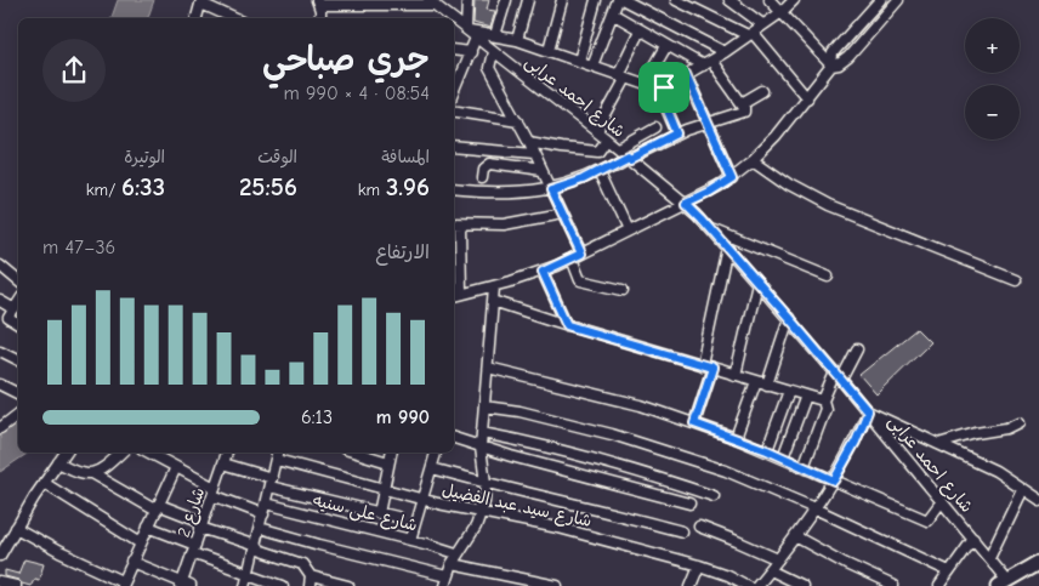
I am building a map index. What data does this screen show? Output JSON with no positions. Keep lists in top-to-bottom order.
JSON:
{
  "streets": {
    "street": [
      "شارع احمد عرابى",
      "شارع سيد عبد الفضيل",
      "شارع 2",
      "شارع على سنيه"
    ]
  },
  "page": {
    "map_buttons": ["+", "−"],
    "heading": ["جري صباحي", "08:54 · 4 × 990 m"],
    "stats": [
      ["المسافة", "3.96 km"],
      ["الوقت", "25:56"],
      ["الوتيرة", "6:33 /km"]
    ],
    "chart": ["الارتفاع", "36–47 m"],
    "list": [
      {
        "name": "990 m",
        "note": "6:13"
      }
    ]
  }
}
